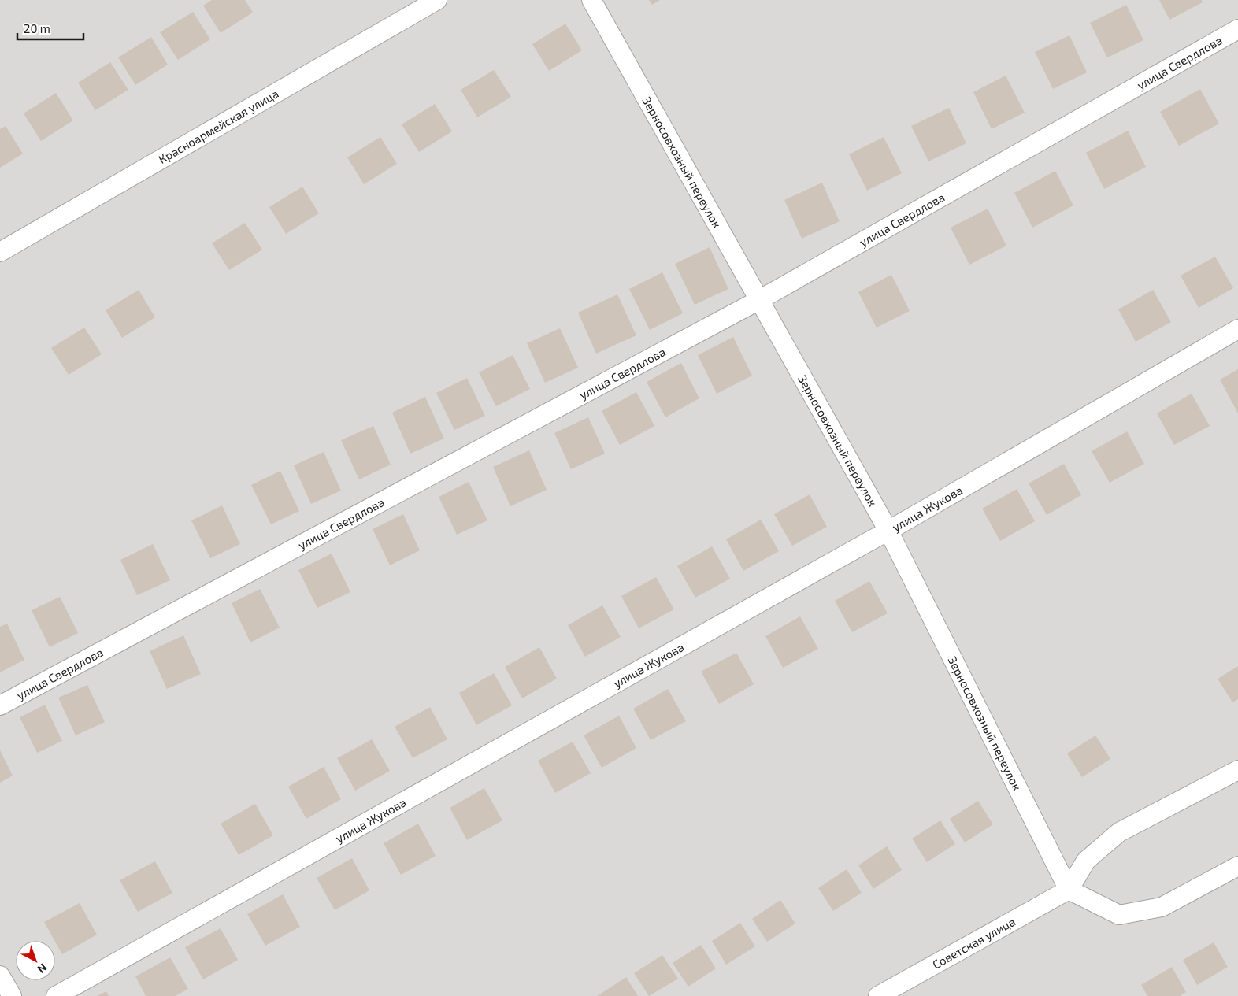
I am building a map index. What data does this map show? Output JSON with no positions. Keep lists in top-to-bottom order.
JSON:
{
  "streets": {
    "street": [
      "улица Свердлова",
      "Красноармейская улица",
      "Зерносовхозный переулок",
      "улица Жукова",
      "Советская улица"
    ]
  },
  "crossings": [
    ["улица Свердлова", "Зерносовхозный переулок"],
    ["Зерносовхозный переулок", "улица Жукова"],
    ["Зерносовхозный переулок", "Советская улица"]
  ],
  "scale_bar": "20 m",
  "north": "bottom right"
}
